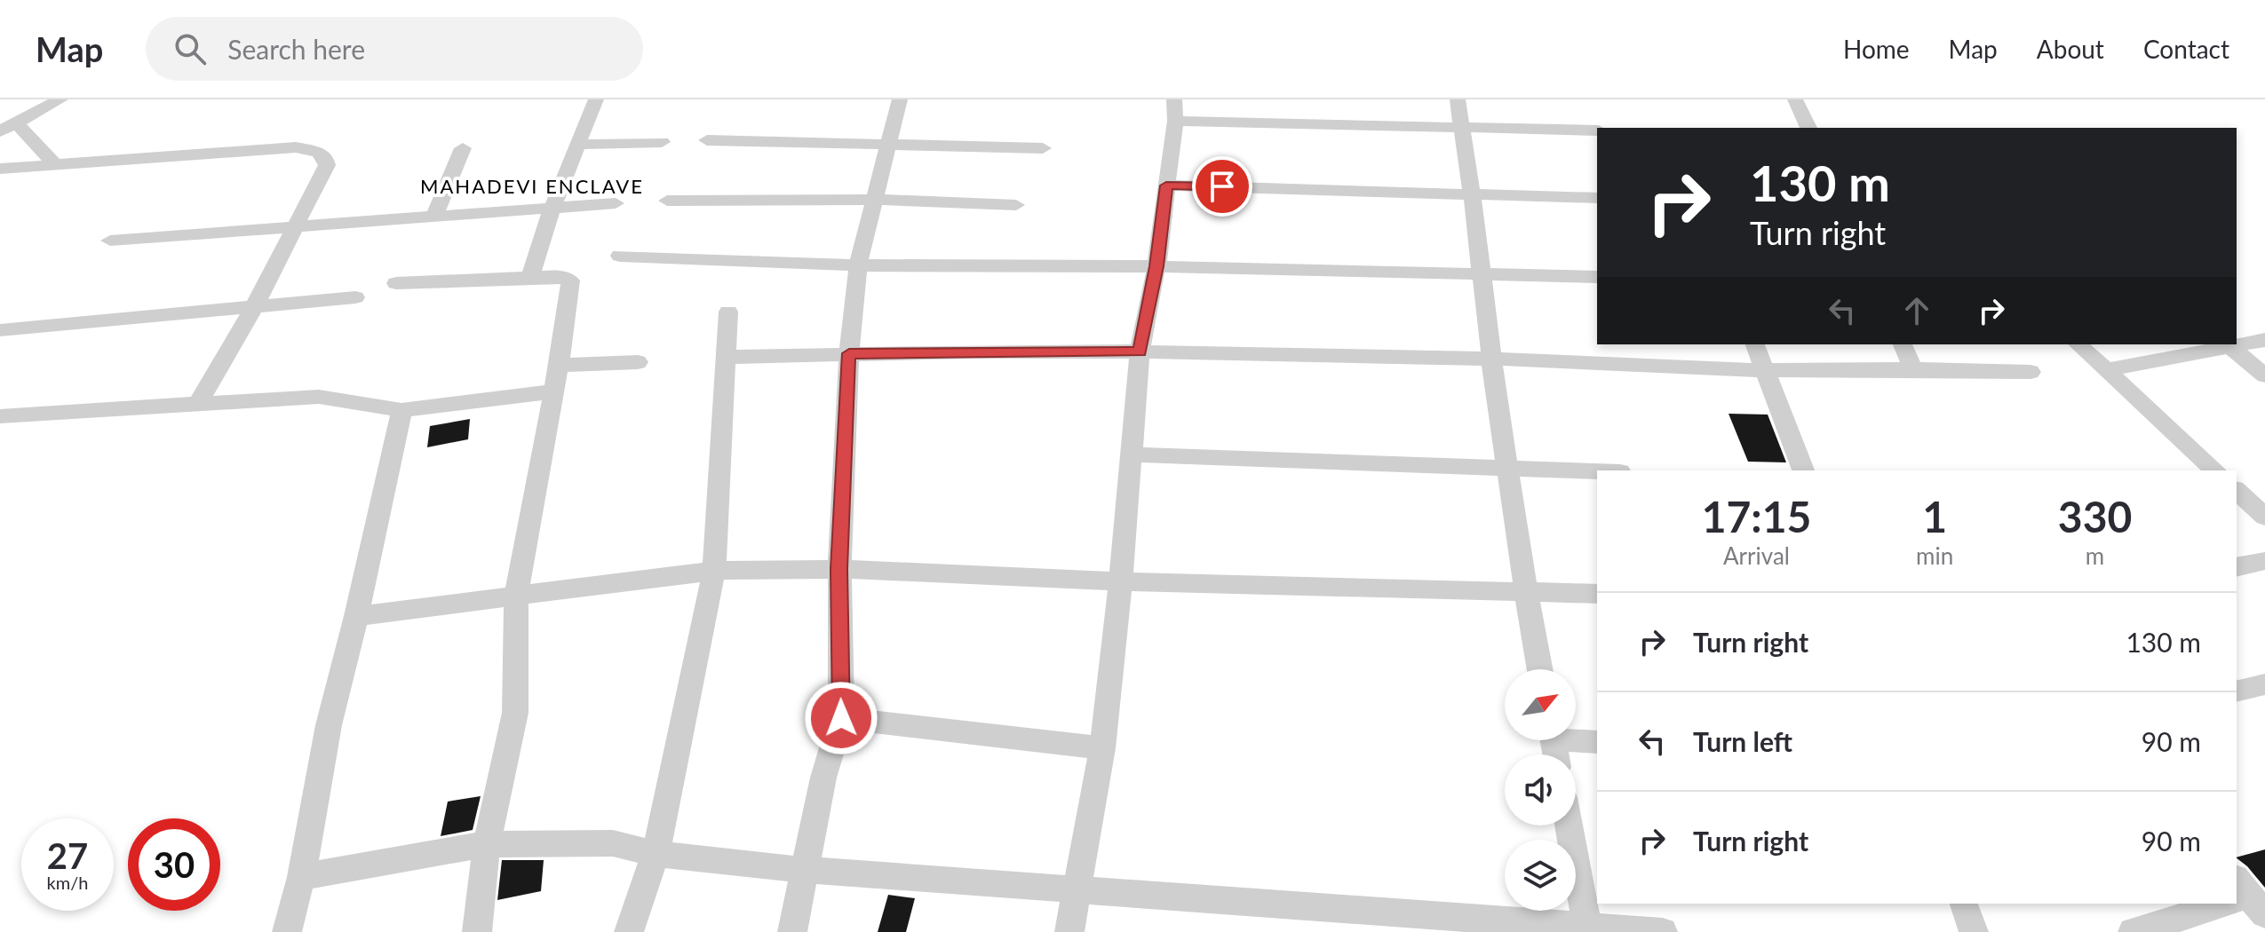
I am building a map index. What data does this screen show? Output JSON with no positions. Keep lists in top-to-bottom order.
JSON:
{
  "districts": ["MAHADEVI ENCLAVE"],
  "north": "top right",
  "page": {
    "header": "Map",
    "search": "Search here",
    "nav": [
      "Home",
      "Map",
      "About",
      "Contact"
    ],
    "turn": ["130 m", "Turn right"],
    "eta": [
      "17:15",
      "Arrival",
      "1",
      "min",
      "330",
      "m"
    ],
    "list": [
      {
        "name": "Turn right",
        "value": "130 m"
      },
      {
        "name": "Turn left",
        "value": "90 m"
      },
      {
        "name": "Turn right",
        "value": "90 m"
      }
    ],
    "speed": "27 km/h",
    "limit": "30"
  }
}
